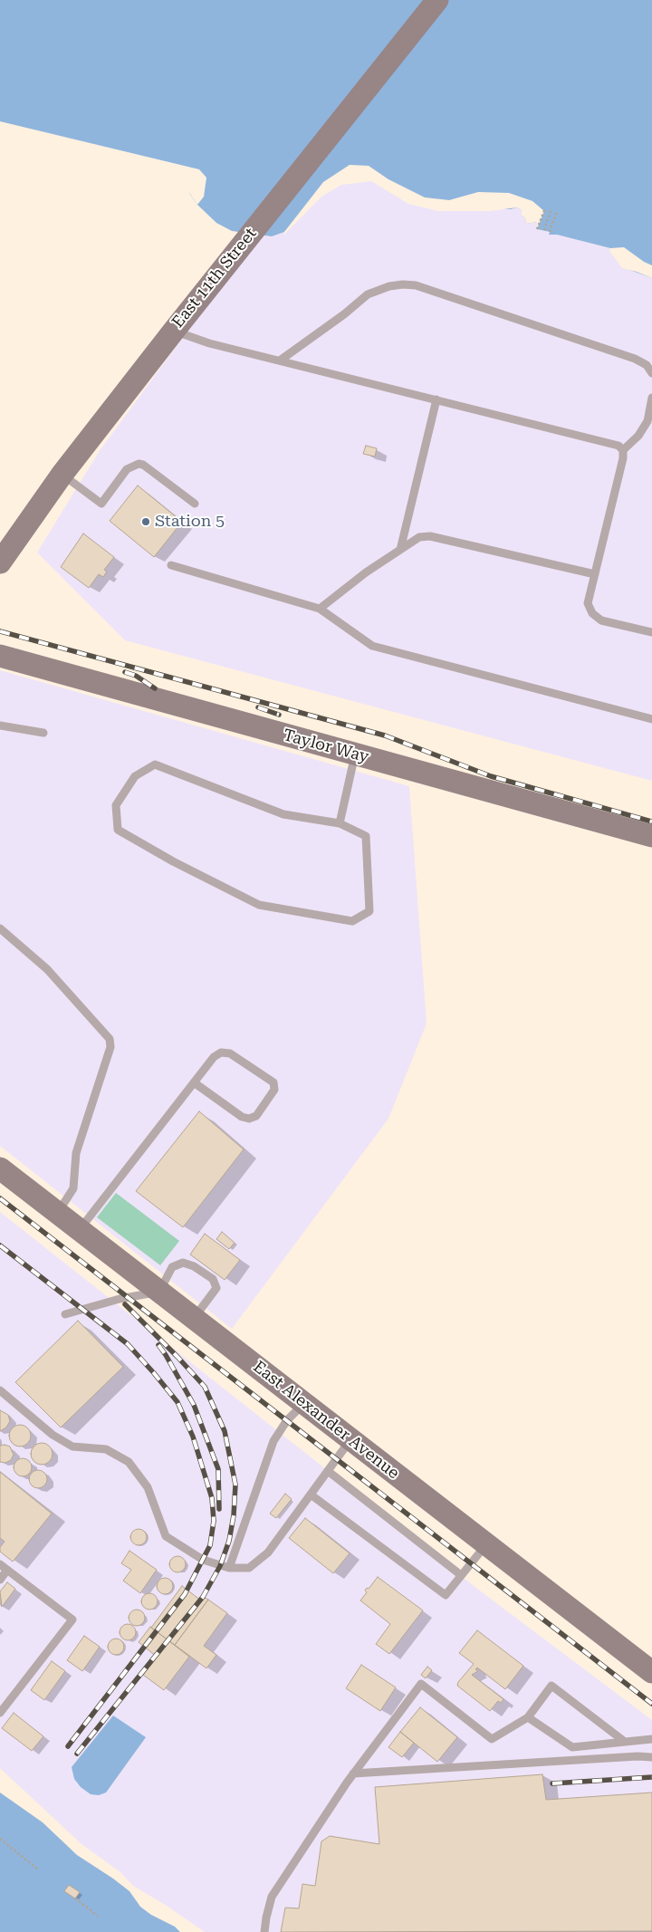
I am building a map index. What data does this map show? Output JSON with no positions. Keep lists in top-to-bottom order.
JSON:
{
  "streets": {
    "street": ["East 11th Street", "Taylor Way", "East Alexander Avenue"]
  },
  "places": ["Station 5"]
}
